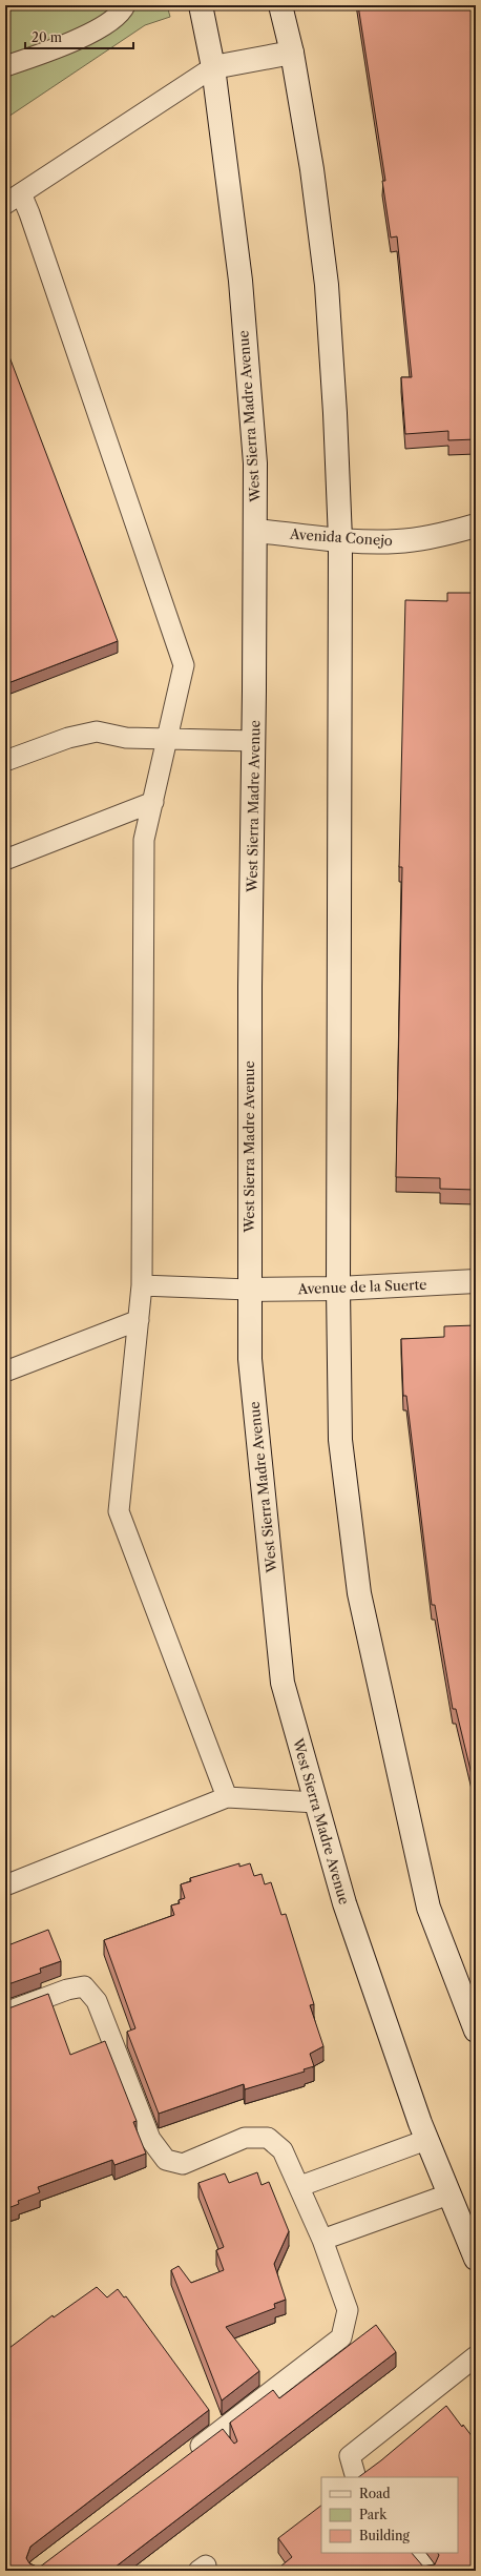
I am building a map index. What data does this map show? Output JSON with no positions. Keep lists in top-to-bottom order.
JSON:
{
  "streets": {
    "street": ["West Sierra Madre Avenue", "Avenida Conejo", "Avenue de la Suerte"]
  },
  "crossings": [
    ["West Sierra Madre Avenue", "Avenida Conejo"],
    ["West Sierra Madre Avenue", "Avenue de la Suerte"]
  ],
  "legend": ["Road", "Park", "Building"],
  "scale_bar": "20 m"
}
